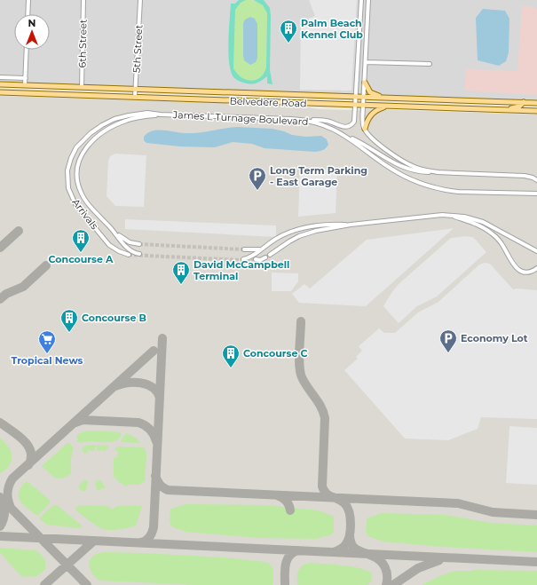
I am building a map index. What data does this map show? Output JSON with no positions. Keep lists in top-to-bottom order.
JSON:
{
  "streets": {
    "main road": ["Belvedere Road"],
    "street": [
      "6th Street",
      "5th Street",
      "James L Turnage Boulevard",
      "Arrivals"
    ]
  },
  "crossings": [
    ["6th Street", "Belvedere Road"],
    ["5th Street", "Belvedere Road"],
    ["James L Turnage Boulevard", "Arrivals"]
  ],
  "places": {
    "building": [
      "Palm Beach Kennel Club",
      "Concourse A",
      "David McCampbell Terminal",
      "Concourse B",
      "Concourse C"
    ],
    "parking": ["Long Term Parking - East Garage", "Economy Lot"],
    "supermarket": ["Tropical News"]
  },
  "north": "top"
}
